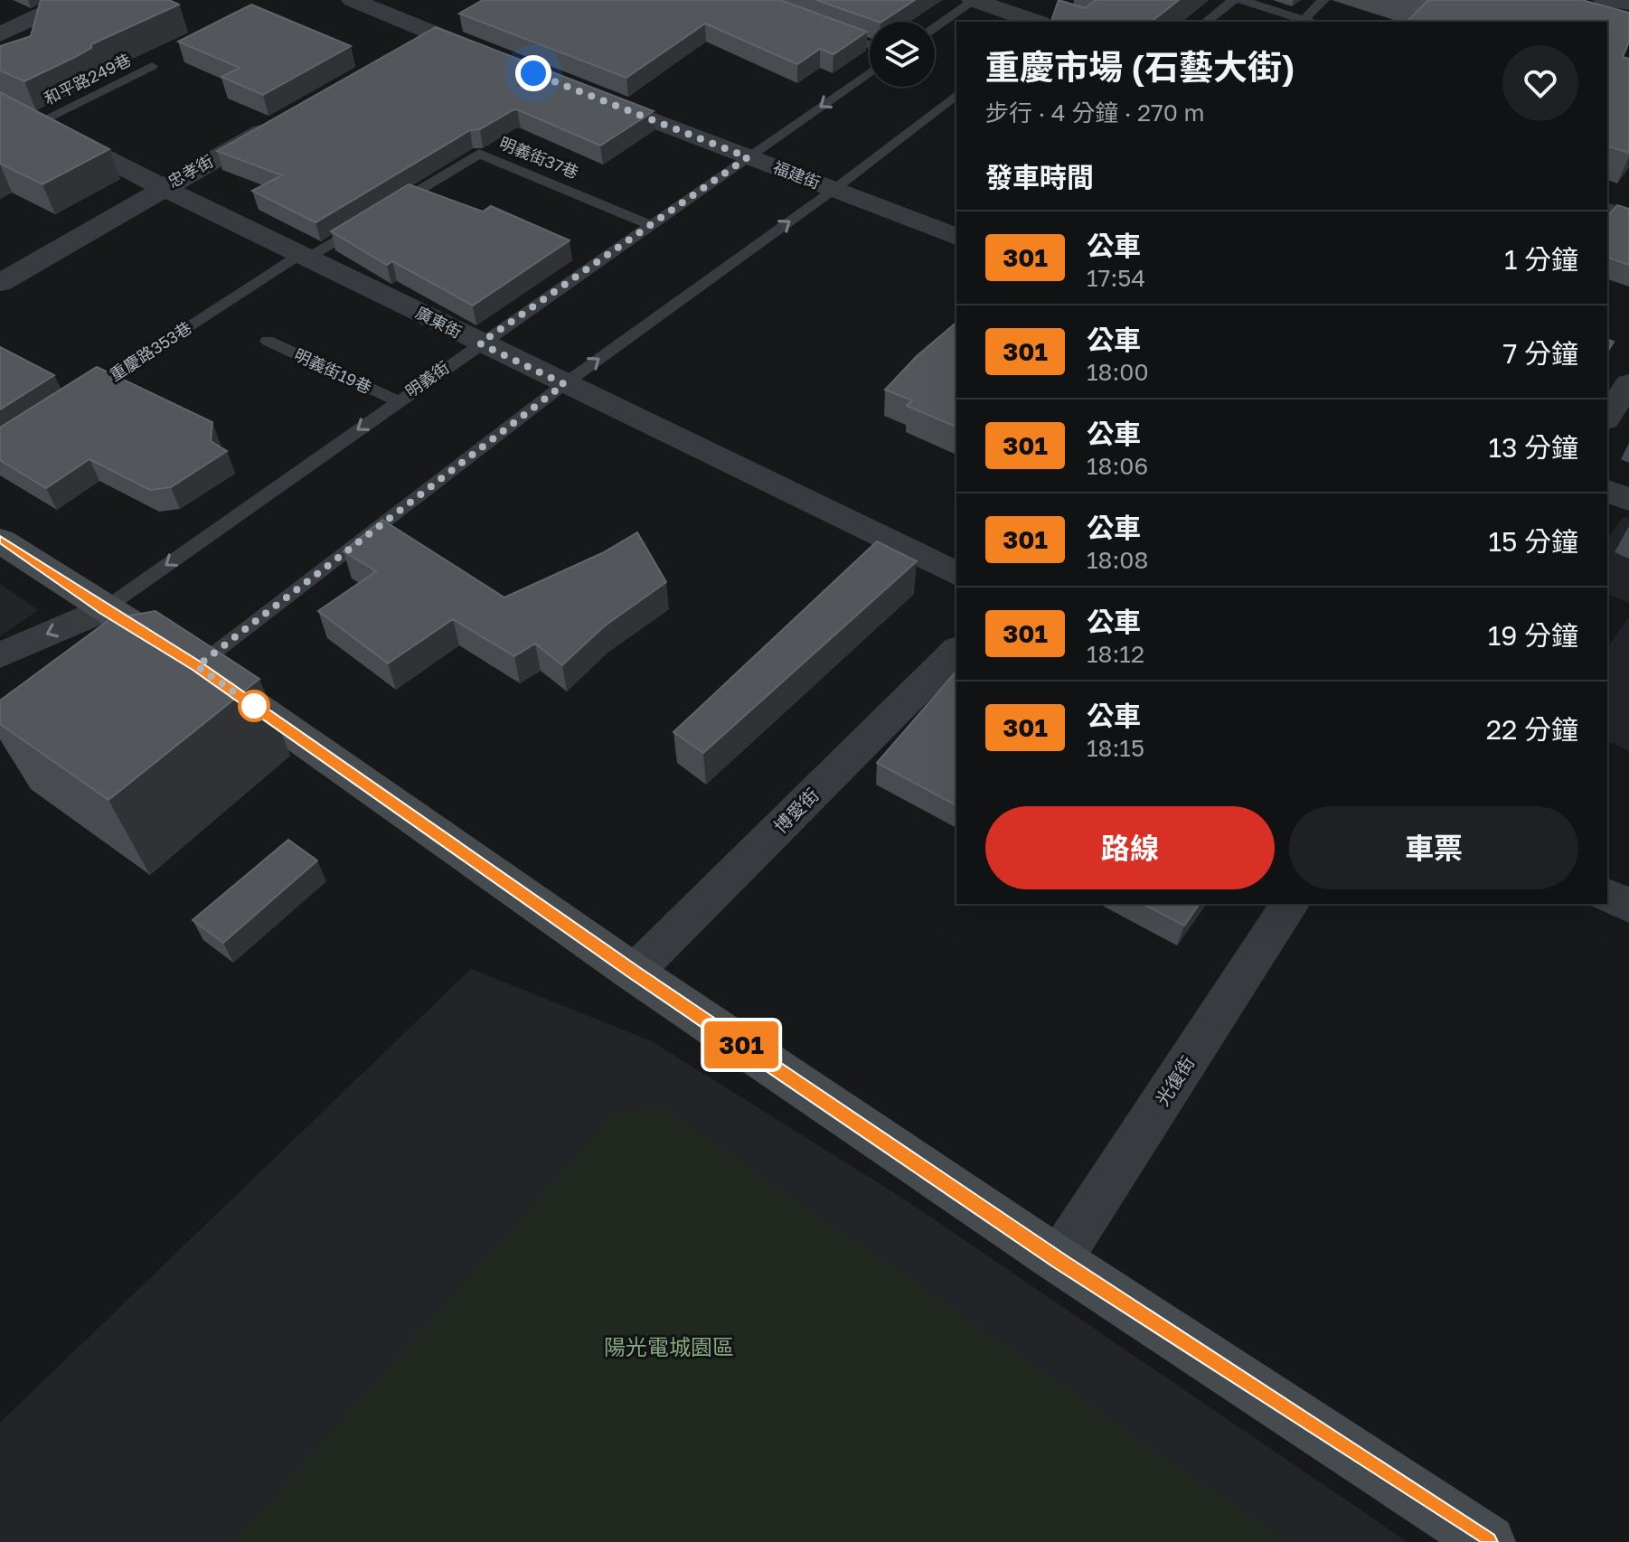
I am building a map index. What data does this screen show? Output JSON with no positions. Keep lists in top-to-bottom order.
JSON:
{
  "streets": {
    "street": [
      "忠孝街",
      "福建街",
      "廣東街",
      "明義街",
      "博愛街",
      "光復街"
    ],
    "lane": [
      "和平路249巷",
      "明義街37巷",
      "重慶路353巷",
      "明義街19巷"
    ]
  },
  "crossings": [
    ["和平路249巷", "廣東街"],
    ["明義街37巷", "明義街"],
    ["忠孝街", "廣東街"],
    ["福建街", "明義街"],
    ["廣東街", "重慶路353巷"],
    ["廣東街", "明義街"],
    ["明義街19巷", "明義街"]
  ],
  "parks": ["陽光電城園區"],
  "lines": ["bus line 301"],
  "page": {
    "on_map": "301",
    "heading": [
      ["重慶市場 (石藝大街)", "步行 · 4 分鐘 · 270 m"],
      "發車時間"
    ],
    "list": [
      {
        "mark": "301",
        "name": "公車",
        "note": "17:54",
        "value": "1 分鐘"
      },
      {
        "mark": "301",
        "name": "公車",
        "note": "18:00",
        "value": "7 分鐘"
      },
      {
        "mark": "301",
        "name": "公車",
        "note": "18:06",
        "value": "13 分鐘"
      },
      {
        "mark": "301",
        "name": "公車",
        "note": "18:08",
        "value": "15 分鐘"
      },
      {
        "mark": "301",
        "name": "公車",
        "note": "18:12",
        "value": "19 分鐘"
      },
      {
        "mark": "301",
        "name": "公車",
        "note": "18:15",
        "value": "22 分鐘"
      }
    ],
    "buttons": ["路線", "車票"]
  }
}
